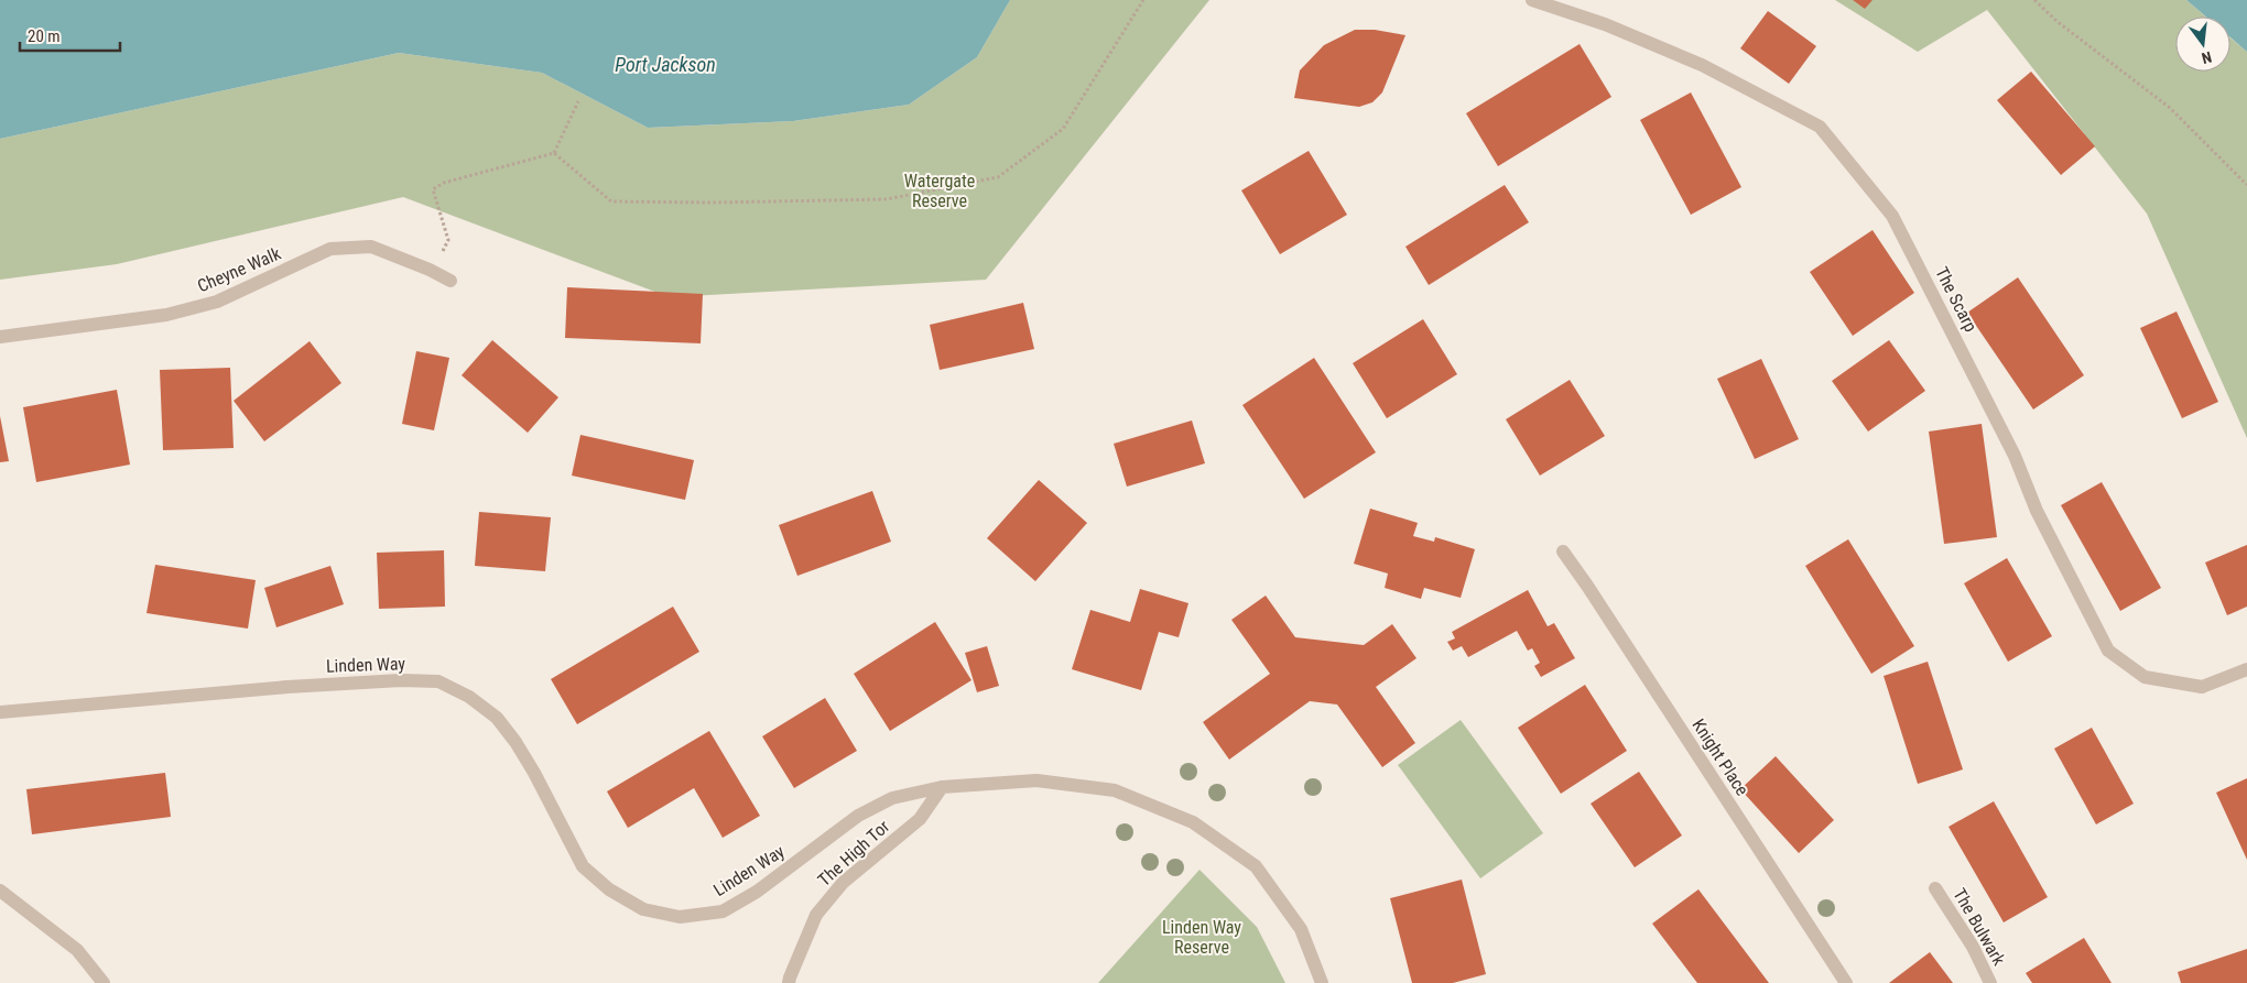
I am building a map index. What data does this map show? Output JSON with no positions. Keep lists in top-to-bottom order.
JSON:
{
  "streets": {
    "street": [
      "Cheyne Walk",
      "The Scarp",
      "Linden Way",
      "Knight Place",
      "The High Tor",
      "The Bulwark"
    ]
  },
  "crossings": [
    ["Linden Way", "The High Tor"]
  ],
  "water": ["Port Jackson"],
  "parks": ["Watergate Reserve", "Linden Way Reserve"],
  "scale_bar": "20 m",
  "north": "bottom"
}
